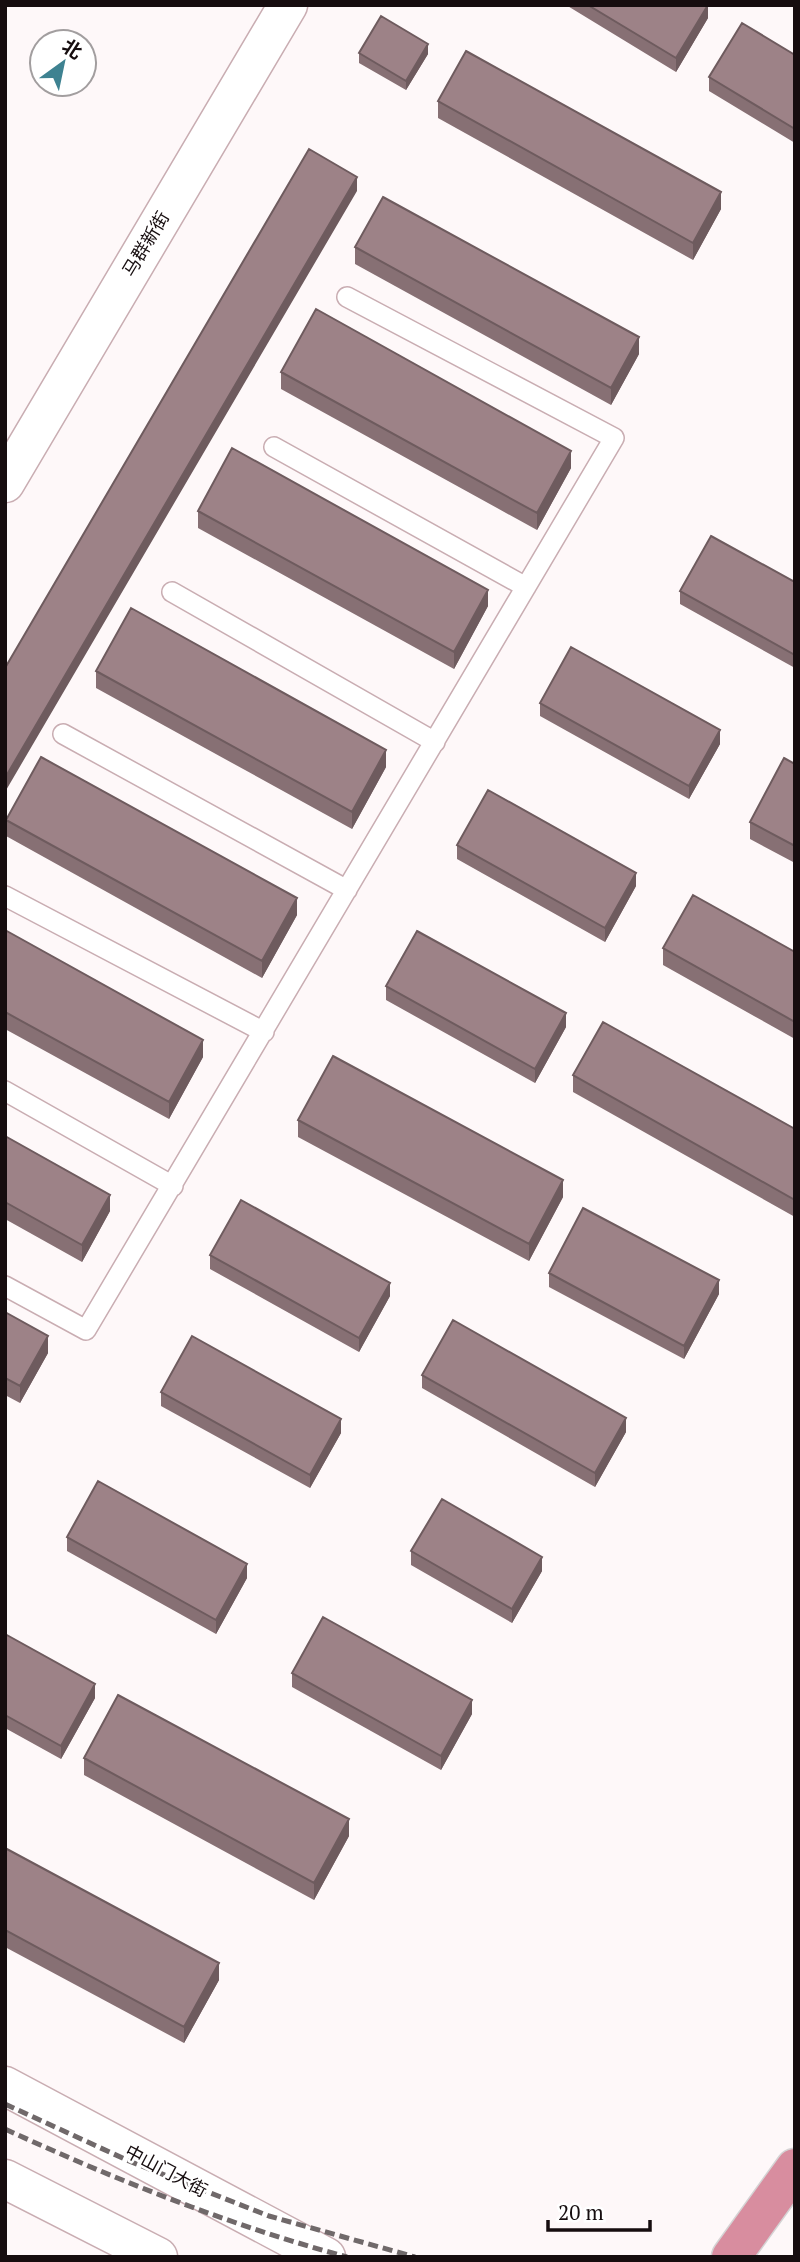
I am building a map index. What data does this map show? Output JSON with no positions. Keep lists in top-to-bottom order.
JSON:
{
  "streets": {
    "main road": ["马群新街", "中山门大街"]
  },
  "scale_bar": "20 m",
  "north": "top right"
}
